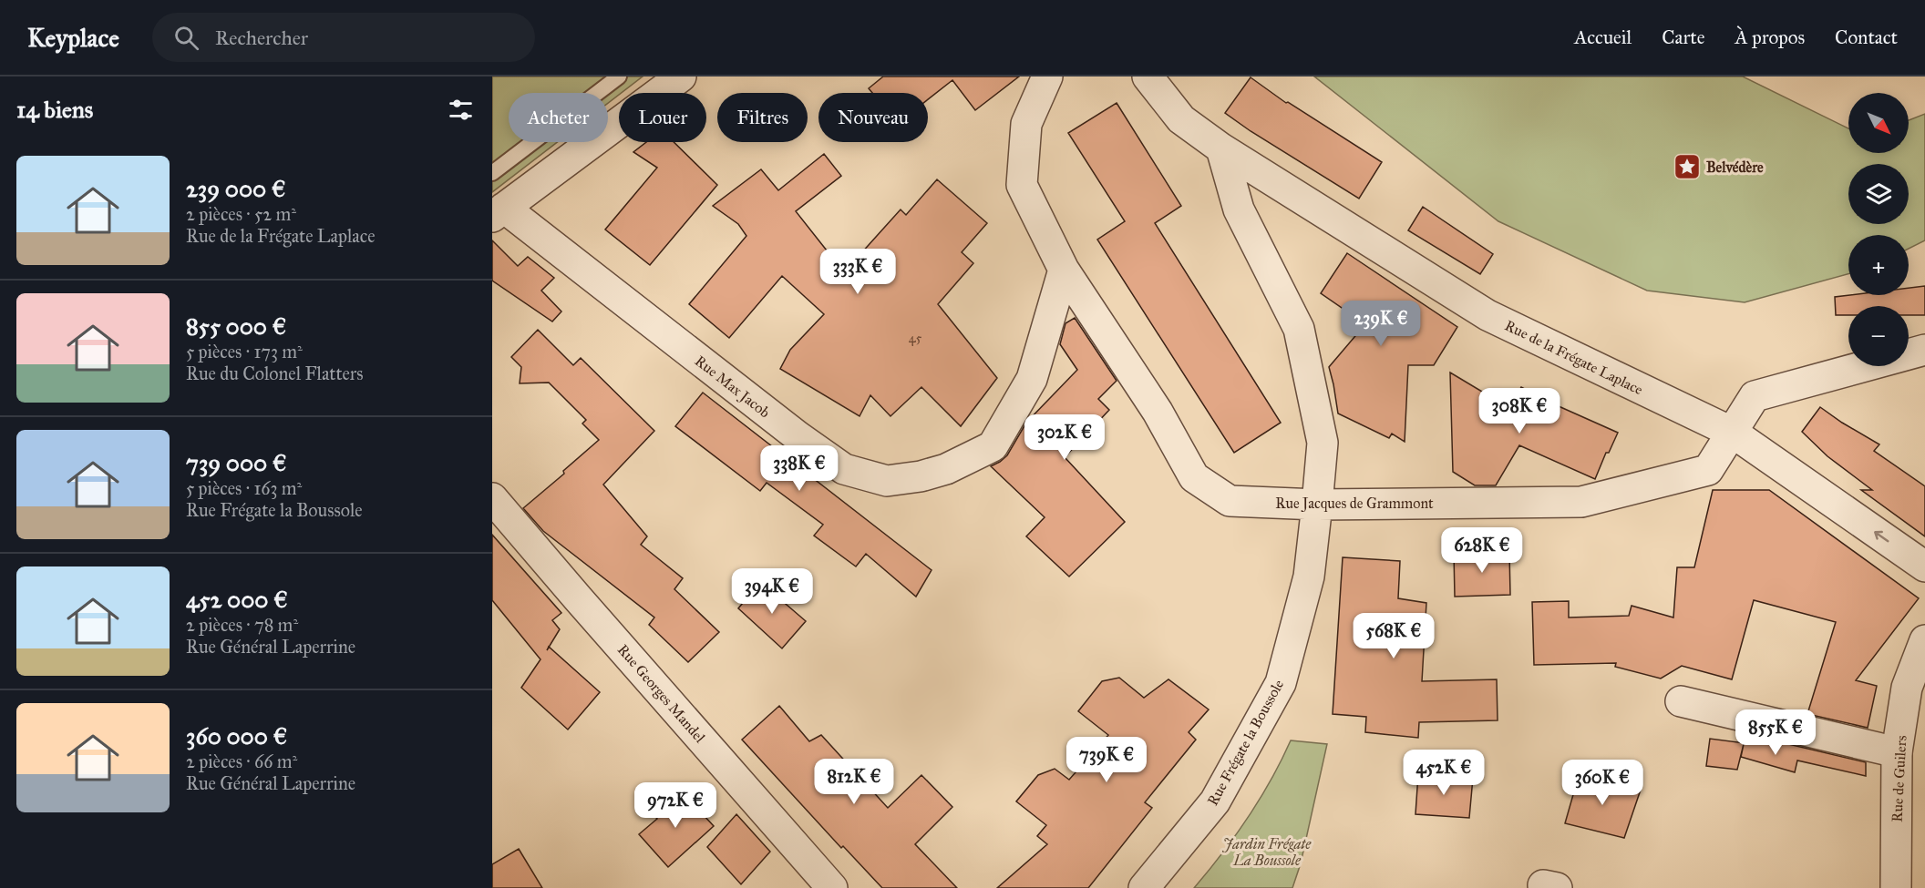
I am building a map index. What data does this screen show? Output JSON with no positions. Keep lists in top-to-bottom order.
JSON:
{
  "streets": {
    "street": [
      "Rue de la Frégate Laplace",
      "Rue Max Jacob",
      "Rue Jacques de Grammont",
      "Rue Georges Mandel",
      "Rue Frégate la Boussole",
      "Rue de Guilers"
    ]
  },
  "crossings": [
    ["Rue de la Frégate Laplace", "Rue Jacques de Grammont"],
    ["Rue de la Frégate Laplace", "Rue Frégate la Boussole"],
    ["Rue Max Jacob", "Rue Jacques de Grammont"],
    ["Rue Jacques de Grammont", "Rue Frégate la Boussole"]
  ],
  "parks": ["Jardin Frégate La Boussole"],
  "places": {
    "place": ["Belvédère"]
  },
  "house_numbers": ["45"],
  "north": "bottom right",
  "page": {
    "header": "Keyplace",
    "search": "Rechercher",
    "nav": [
      "Accueil",
      "Carte",
      "À propos",
      "Contact"
    ],
    "heading": "14 biens",
    "map_buttons": ["+", "−"],
    "chip": [
      "Acheter",
      "Louer",
      "Filtres",
      "Nouveau"
    ],
    "list": [
      {
        "name": "239 000 €",
        "note": "2 pièces · 52 m² · Rue de la Frégate Laplace"
      },
      {
        "name": "855 000 €",
        "note": "5 pièces · 173 m² · Rue du Colonel Flatters"
      },
      {
        "name": "739 000 €",
        "note": "5 pièces · 163 m² · Rue Frégate la Boussole"
      },
      {
        "name": "452 000 €",
        "note": "2 pièces · 78 m² · Rue Général Laperrine"
      },
      {
        "name": "360 000 €",
        "note": "2 pièces · 66 m² · Rue Général Laperrine"
      }
    ],
    "price": [
      "333K €",
      "239K €",
      "308K €",
      "302K €",
      "338K €",
      "628K €",
      "394K €",
      "568K €",
      "855K €",
      "739K €",
      "452K €",
      "812K €",
      "360K €",
      "972K €"
    ]
  }
}
